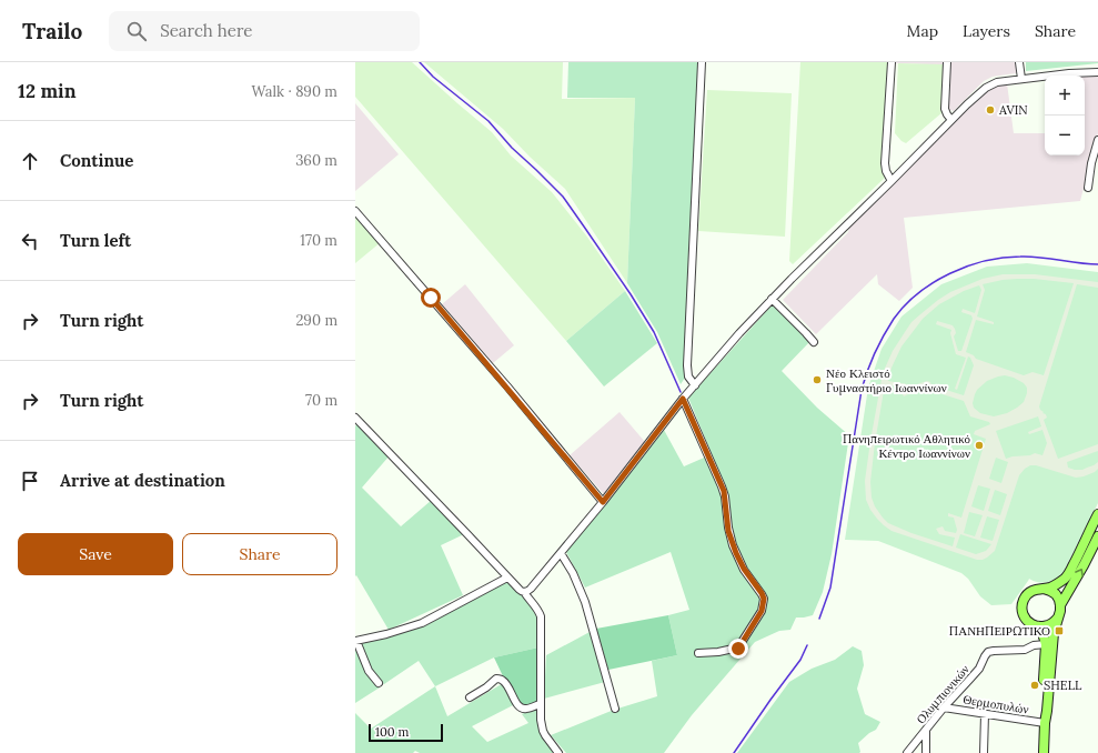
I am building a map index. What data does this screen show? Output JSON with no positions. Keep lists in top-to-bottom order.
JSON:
{
  "streets": {
    "street": ["Ολυμπιονικών", "Θερμοπυλών"]
  },
  "crossings": [
    ["Ολυμπιονικών", "Θερμοπυλών"]
  ],
  "places": {
    "other": [
      "AVIN",
      "Νέο Κλειστό Γυμναστήριο Ιωαννίνων",
      "Πανηπειρωτικό Αθλητικό Κέντρο Ιωαννίνων",
      "SHELL"
    ],
    "transit": ["ΠΑΝΗΠΕΙΡΩΤΙΚΟ"]
  },
  "scale_bar": "100 m",
  "page": {
    "header": "Trailo",
    "search": "Search here",
    "nav": ["Map", "Layers", "Share"],
    "heading": ["12 min", "Walk · 890 m"],
    "map_buttons": ["+", "−"],
    "list": [
      ["Continue", "360 m"],
      ["Turn left", "170 m"],
      ["Turn right", "290 m"],
      ["Turn right", "70 m"],
      "Arrive at destination"
    ],
    "buttons": ["Save", "Share"],
    "scale": "100 m"
  }
}
